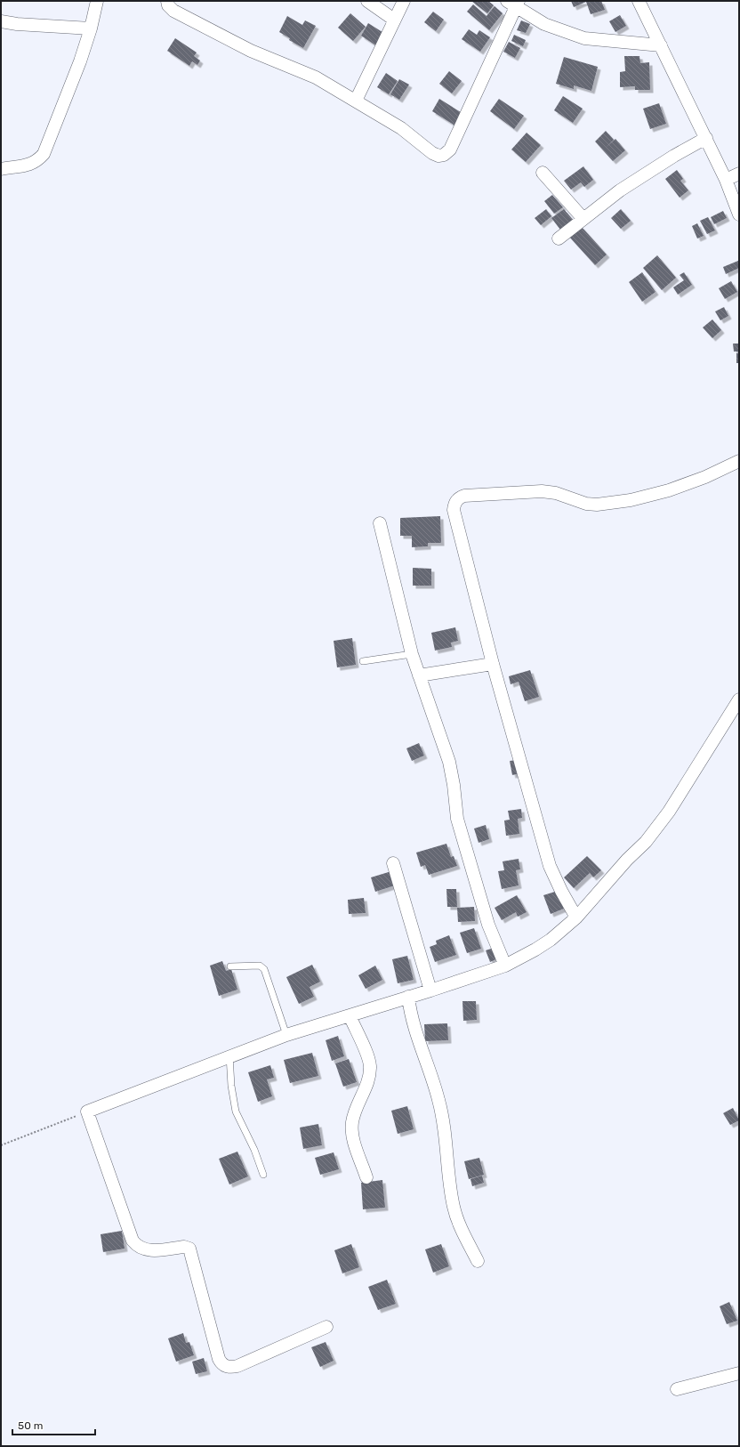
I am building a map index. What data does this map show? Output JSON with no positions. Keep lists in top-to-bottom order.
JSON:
{
  "scale_bar": "50 m"
}
